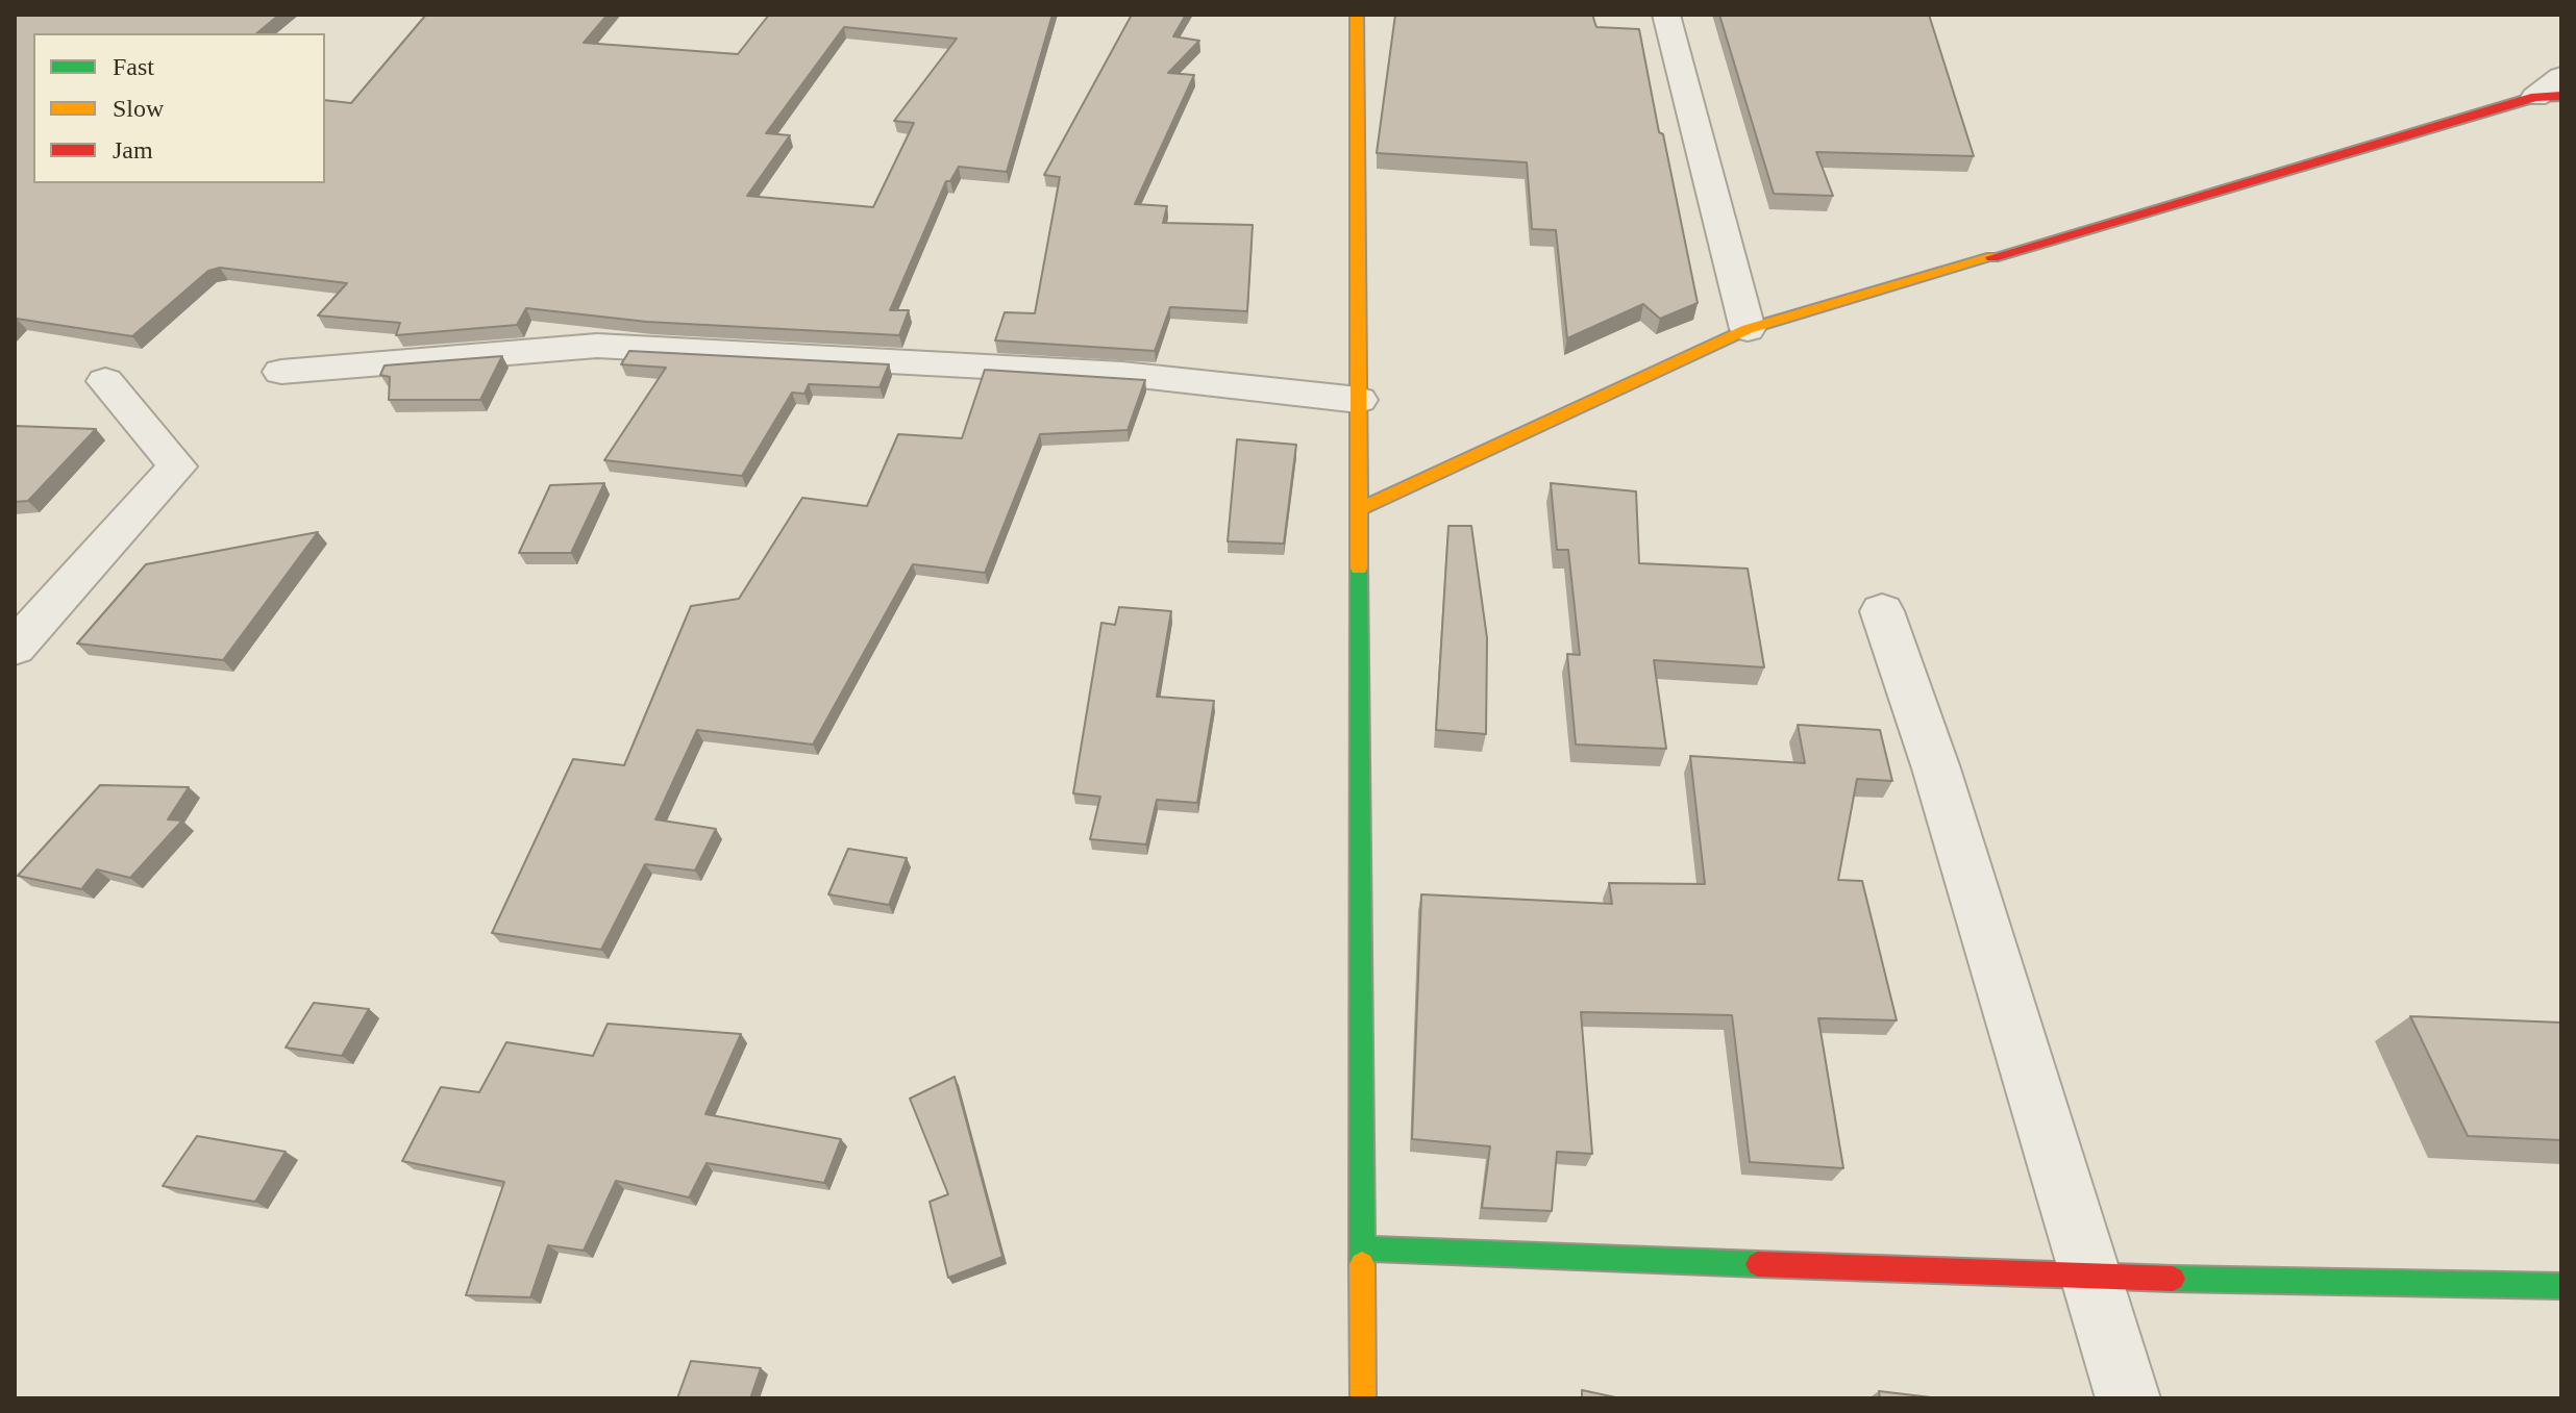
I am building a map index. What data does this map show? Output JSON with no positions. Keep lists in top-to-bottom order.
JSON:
{
  "legend": ["Fast", "Slow", "Jam"]
}
